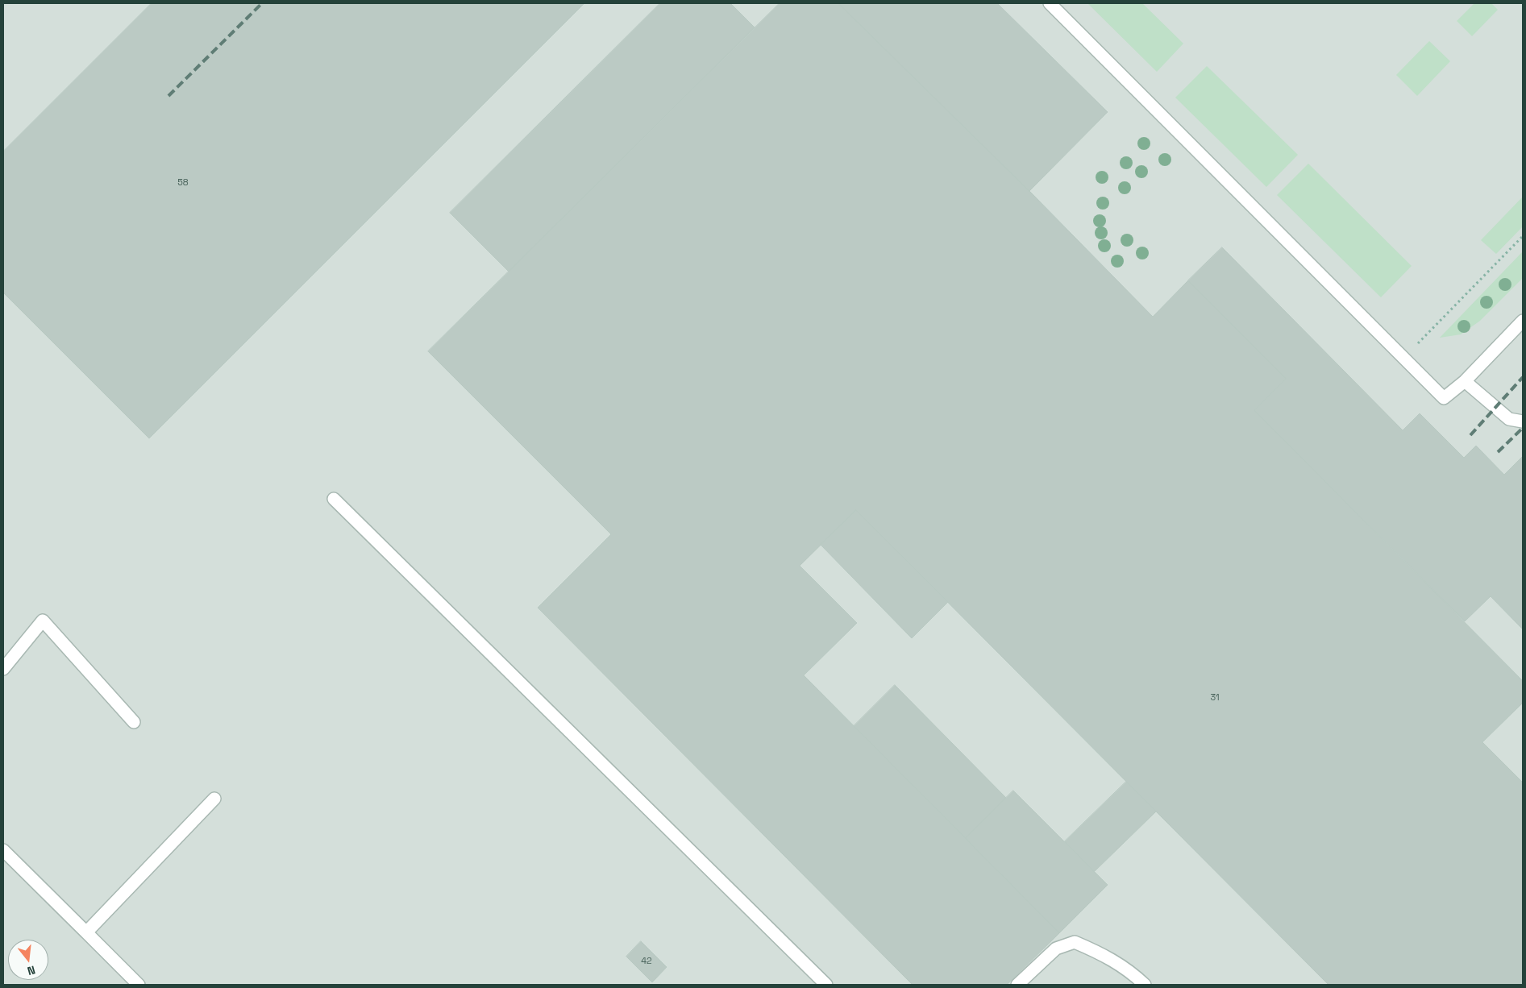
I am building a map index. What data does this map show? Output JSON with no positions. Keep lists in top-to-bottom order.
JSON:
{
  "house_numbers": ["58", "31", "42"],
  "north": "bottom"
}
